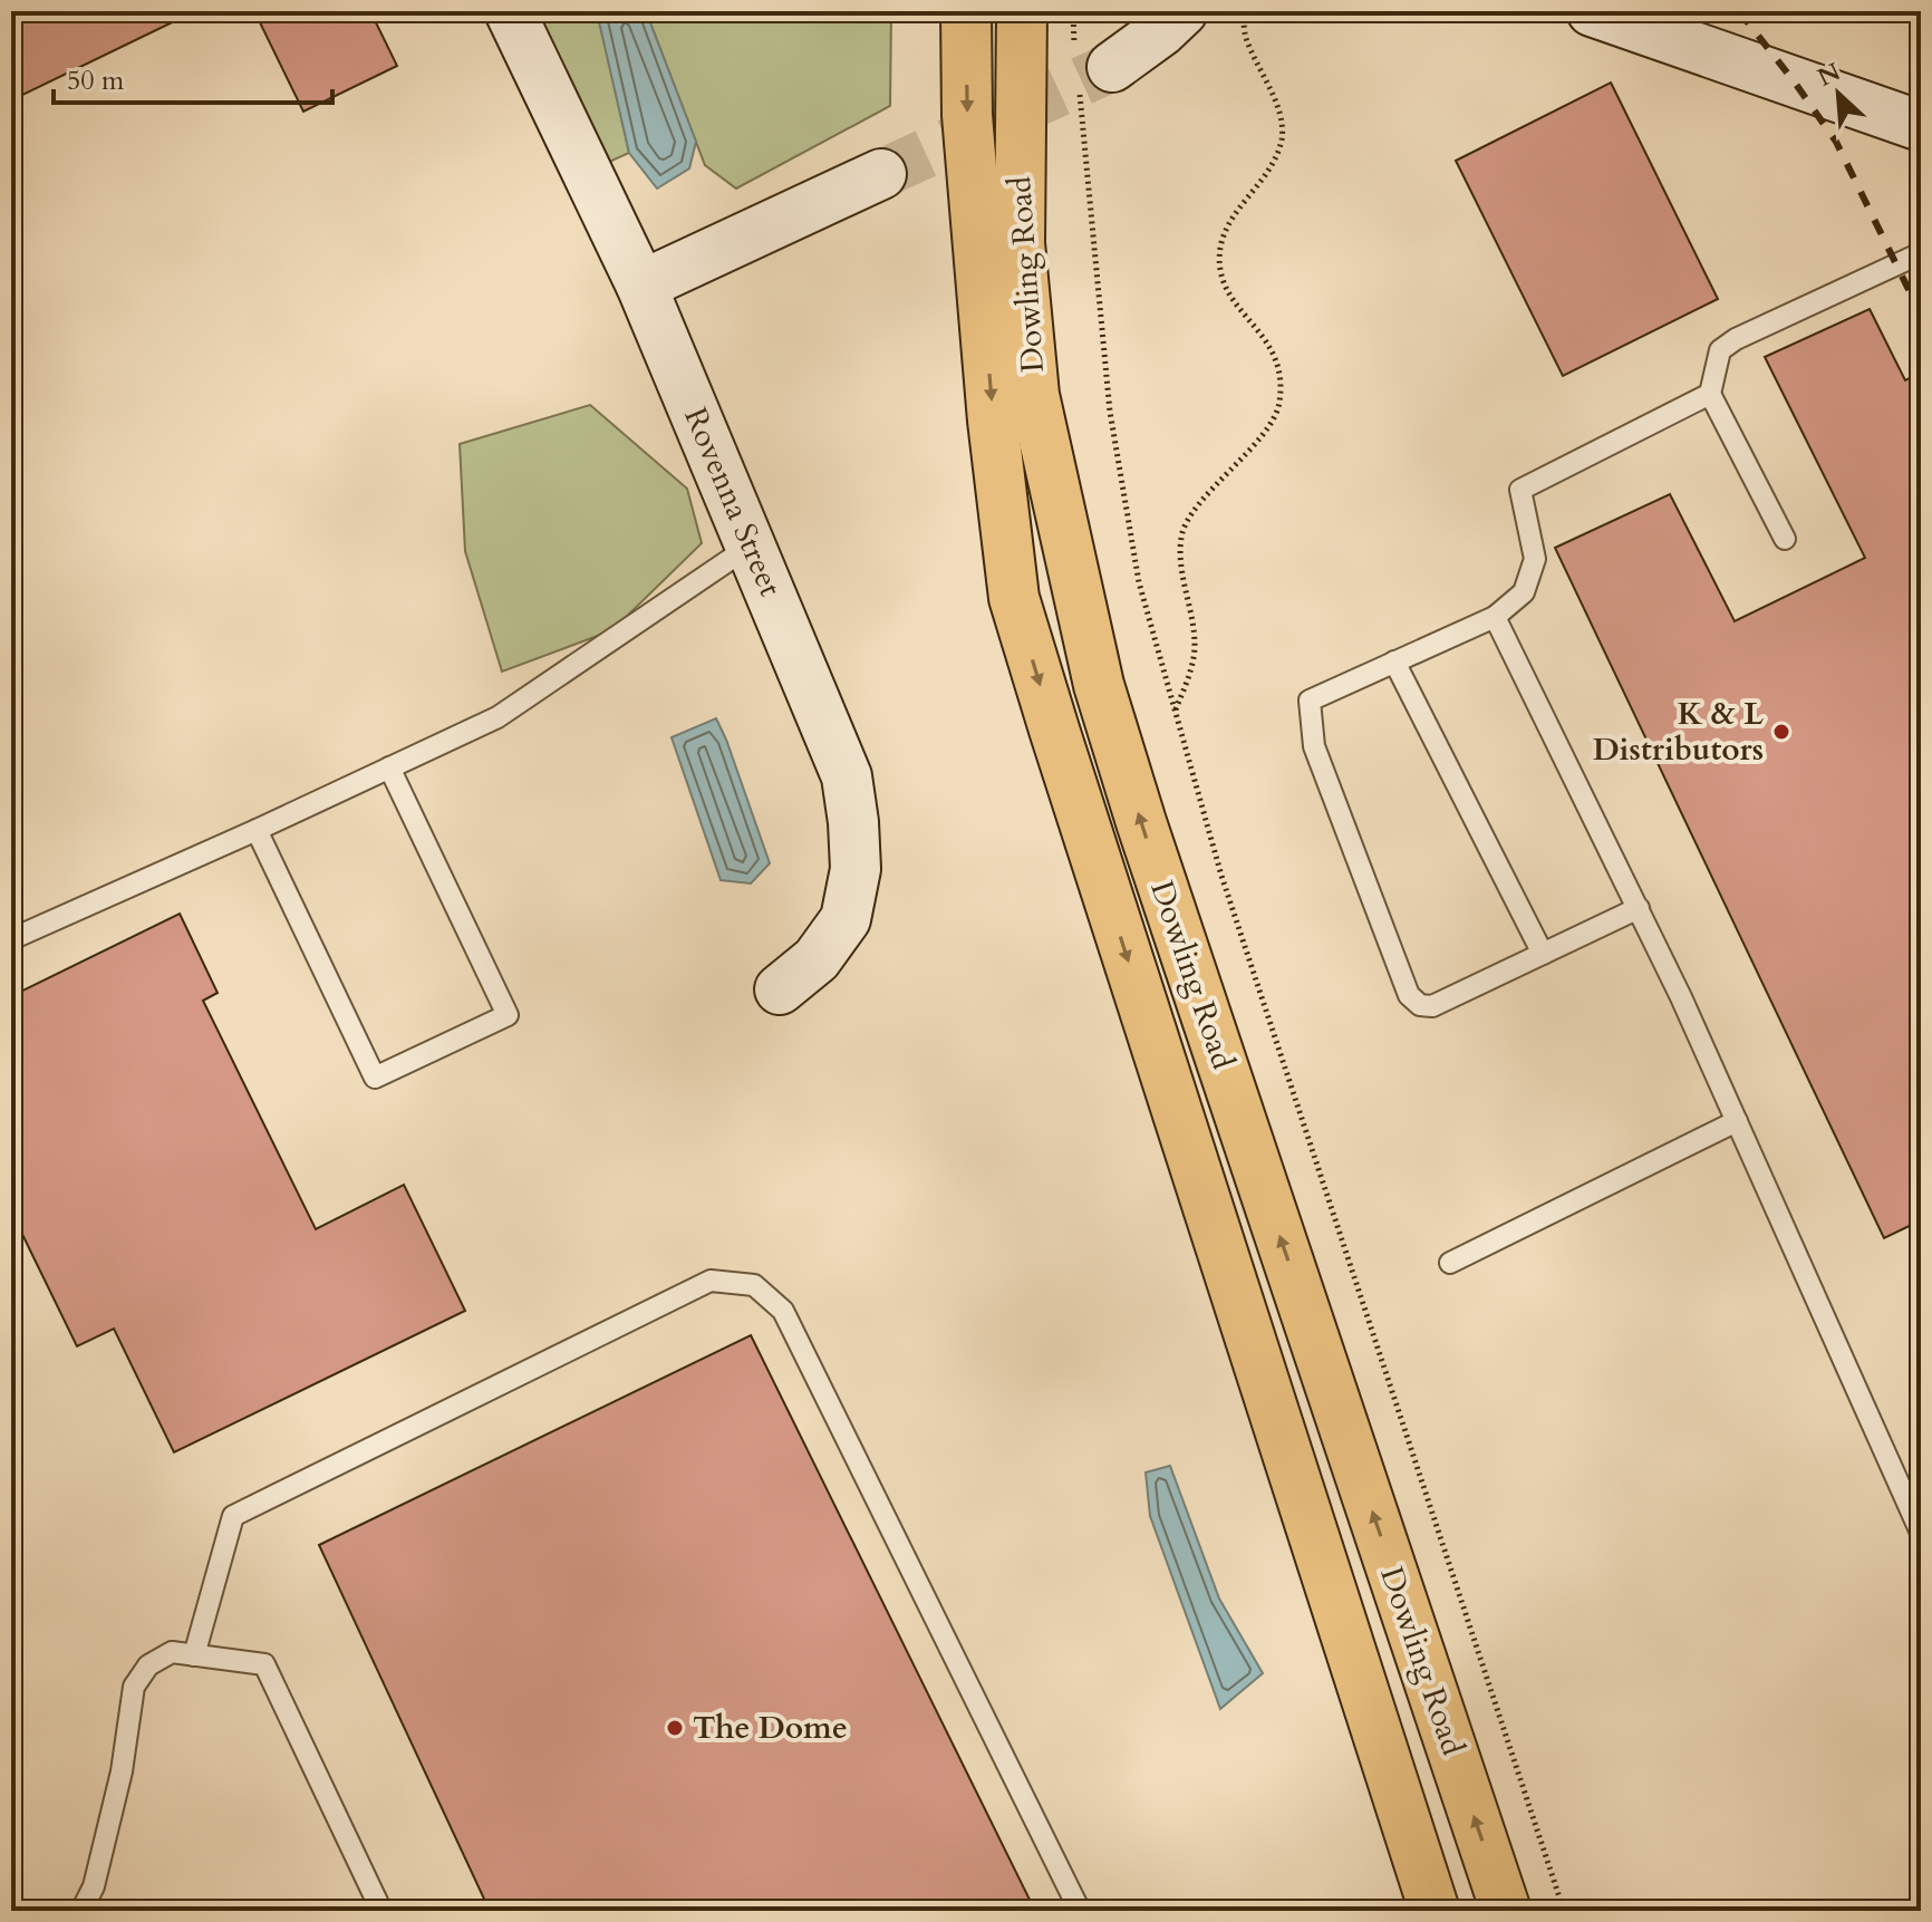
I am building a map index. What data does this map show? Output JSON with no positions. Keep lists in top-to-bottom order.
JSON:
{
  "streets": {
    "main road": ["Dowling Road"],
    "street": ["Rovenna Street"]
  },
  "places": ["K & L Distributors", "The Dome"],
  "scale_bar": "50 m",
  "north": "top left"
}
